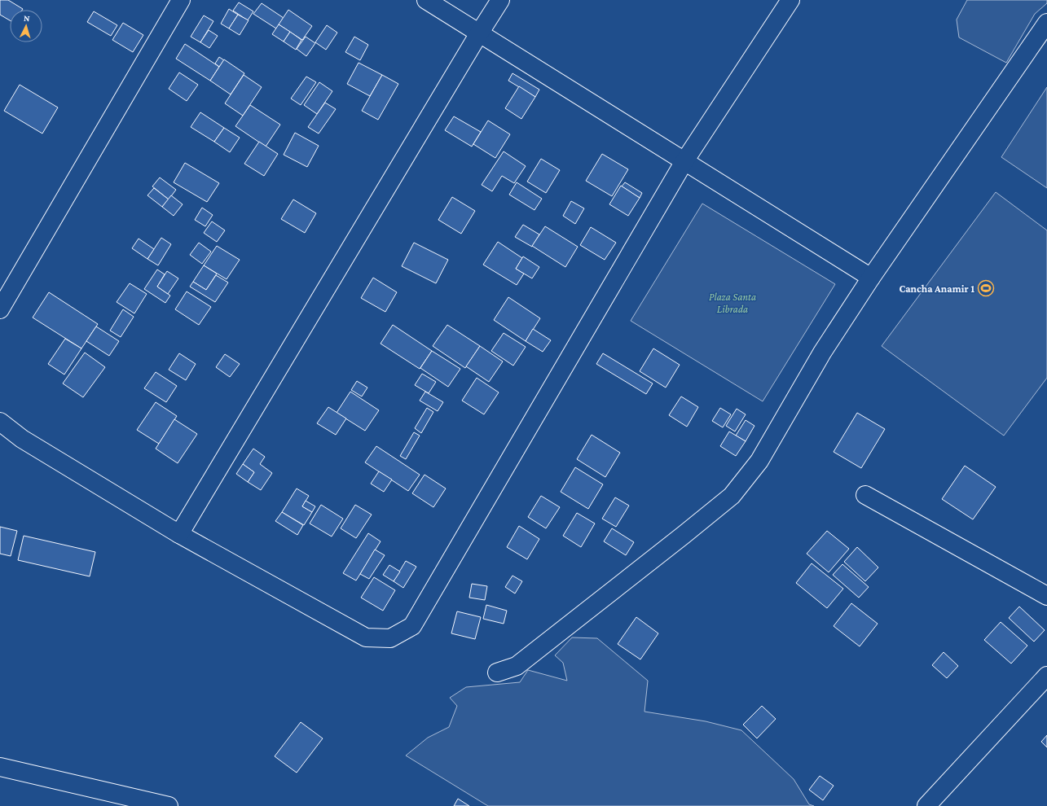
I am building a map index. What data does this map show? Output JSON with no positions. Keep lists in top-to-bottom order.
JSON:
{
  "parks": ["Plaza Santa Librada"],
  "places": {
    "sports": ["Cancha Anamir 1"]
  },
  "north": "top"
}
